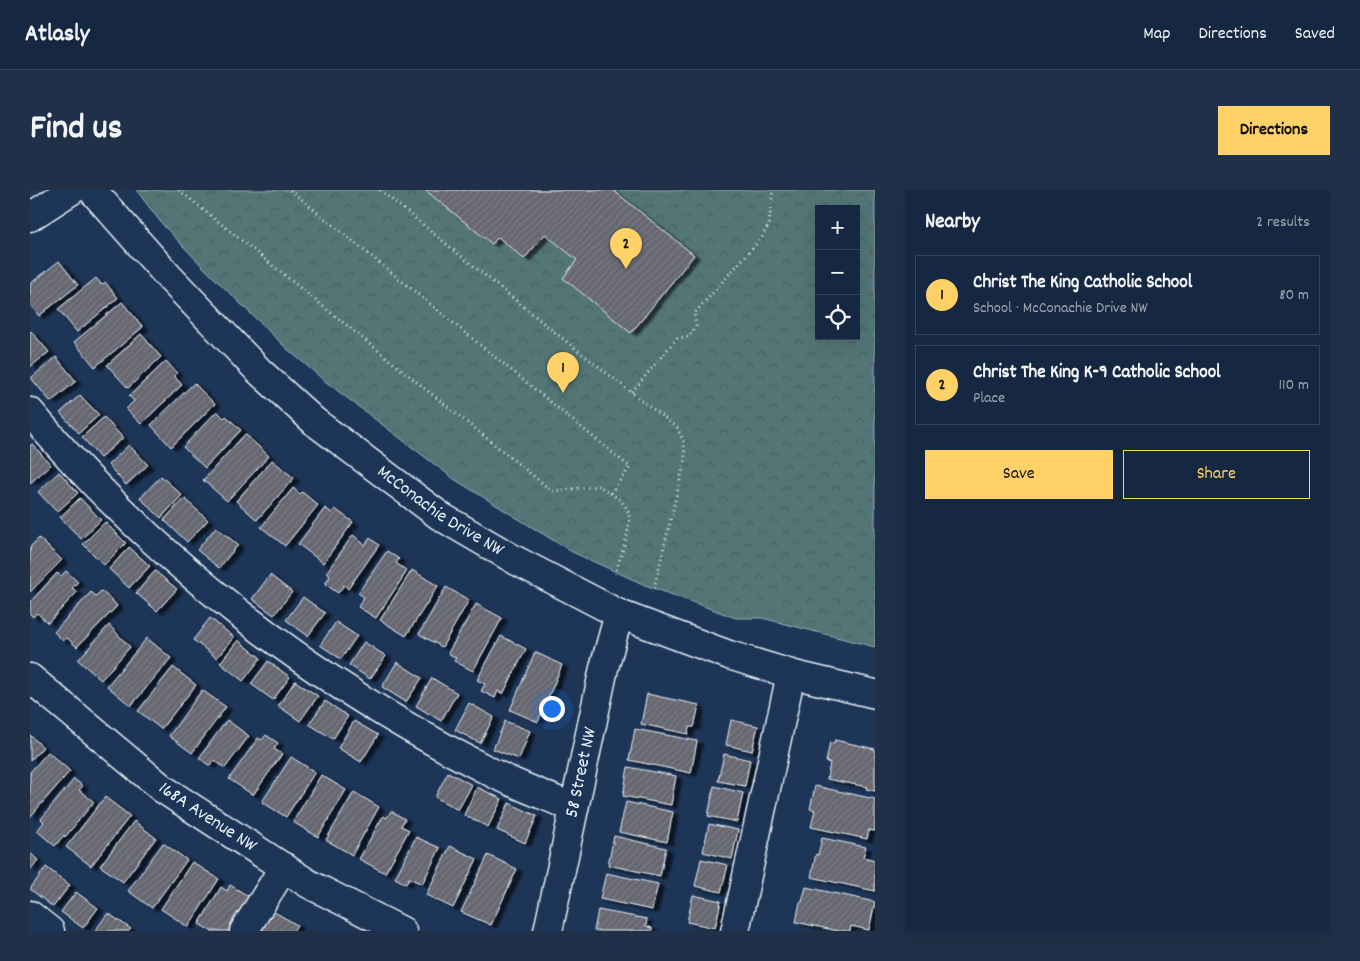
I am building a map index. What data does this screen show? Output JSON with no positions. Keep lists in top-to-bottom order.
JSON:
{
  "streets": {
    "street": ["McConachie Drive NW", "58 Street NW", "168A Avenue NW"]
  },
  "crossings": [
    ["McConachie Drive NW", "58 Street NW"]
  ],
  "page": {
    "header": "Atlasly",
    "nav": ["Map", "Directions", "Saved"],
    "title": "Find us",
    "buttons": [
      "Directions",
      ["Save", "Share"]
    ],
    "heading": ["Nearby", "2 results"],
    "map_buttons": ["+", "−"],
    "pins": ["2", "1"],
    "list": [
      {
        "mark": "1",
        "name": "Christ The King Catholic School",
        "note": "School · McConachie Drive NW",
        "value": "80 m"
      },
      {
        "mark": "2",
        "name": "Christ The King K-9 Catholic School",
        "note": "Place",
        "value": "110 m"
      }
    ]
  }
}
